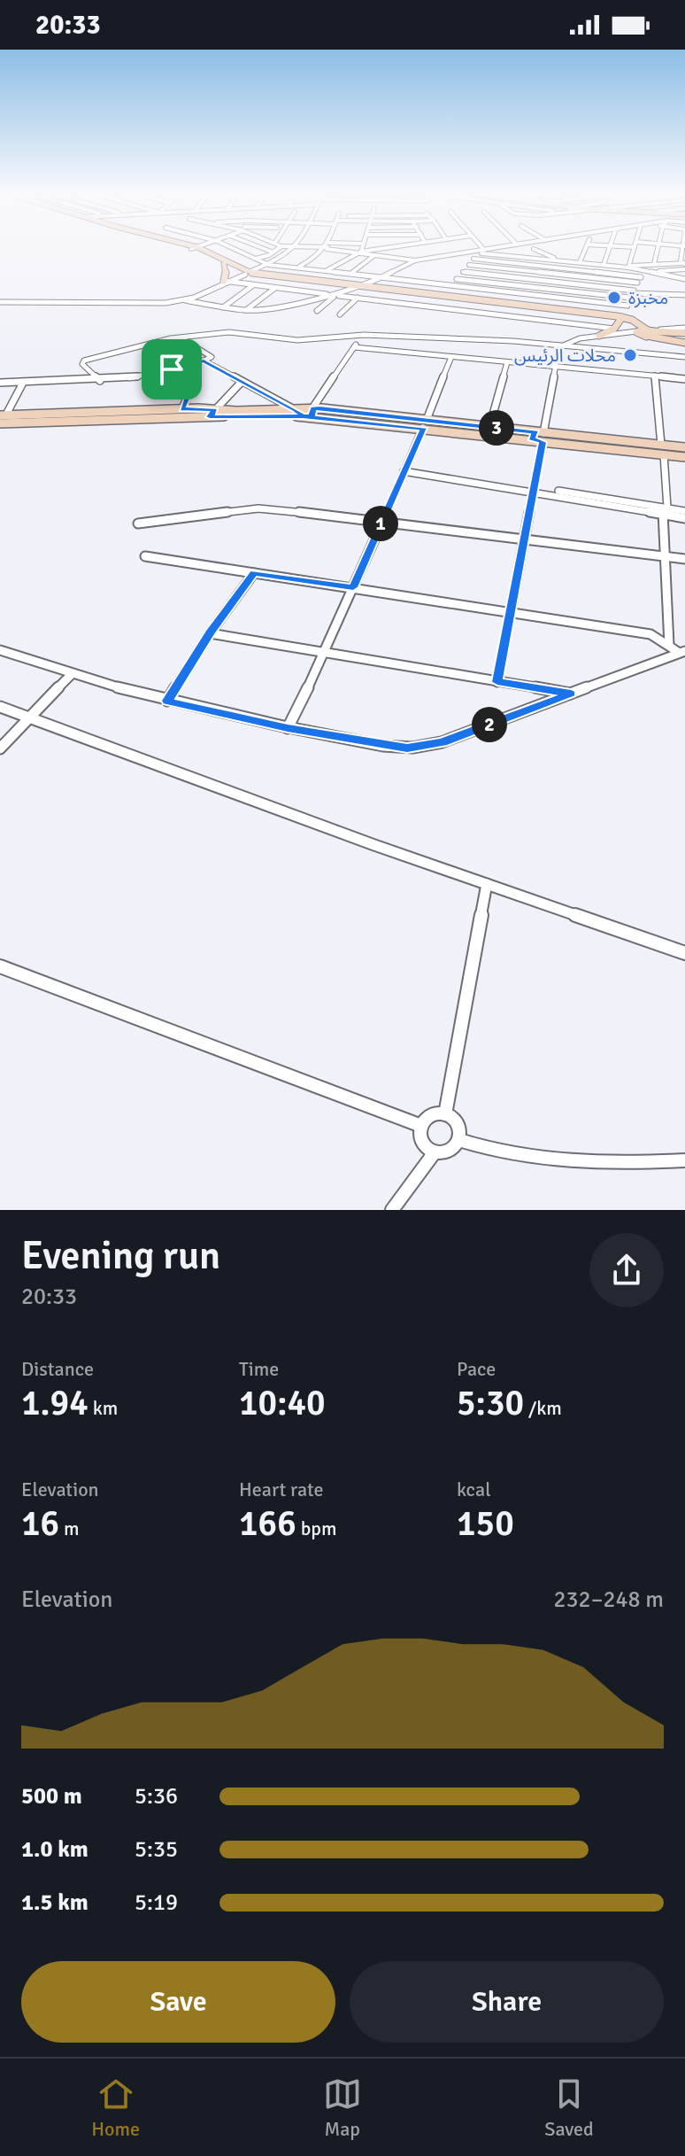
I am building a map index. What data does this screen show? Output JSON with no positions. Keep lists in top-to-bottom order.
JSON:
{
  "places": ["مخبزة", "محلات الرئيس"],
  "page": {
    "status": "20:33",
    "pins": ["3", "1", "2"],
    "heading": ["Evening run", "20:33"],
    "stats": [
      ["Distance", "1.94 km"],
      ["Time", "10:40"],
      ["Pace", "5:30 /km"],
      ["Elevation", "16 m"],
      ["Heart rate", "166 bpm"],
      ["kcal", "150"]
    ],
    "chart": ["Elevation", "232–248 m"],
    "list": [
      {
        "name": "500 m",
        "note": "5:36"
      },
      {
        "name": "1.0 km",
        "note": "5:35"
      },
      {
        "name": "1.5 km",
        "note": "5:19"
      }
    ],
    "buttons": ["Save", "Share"],
    "tabs": ["Home", "Map", "Saved"]
  }
}
